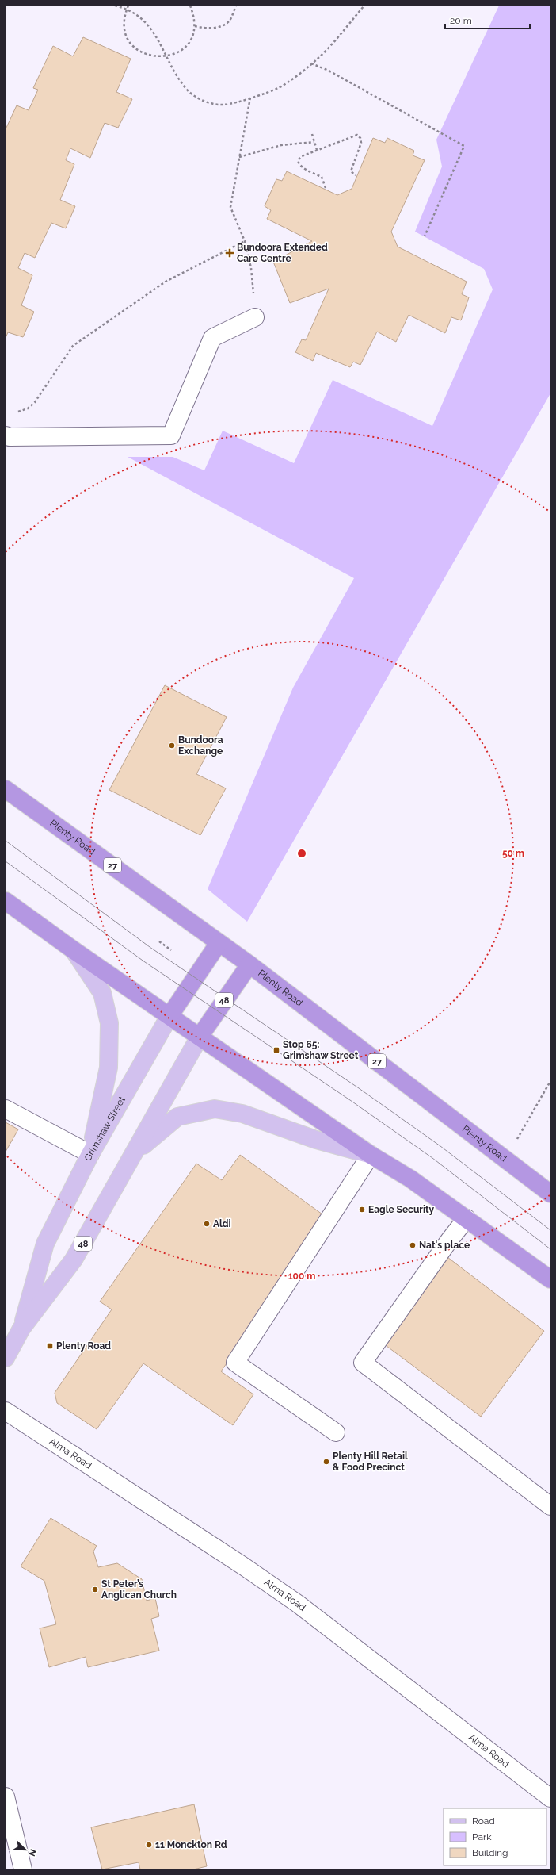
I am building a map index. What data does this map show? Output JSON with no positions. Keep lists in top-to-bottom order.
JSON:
{
  "streets": {
    "highway": [
      "Plenty Road",
      "27",
      "48",
      "Grimshaw Street"
    ],
    "street": ["Alma Road"]
  },
  "crossings": [
    ["Plenty Road", "Grimshaw Street"]
  ],
  "places": {
    "health": ["Bundoora Extended Care Centre"],
    "other": [
      "Bundoora Exchange",
      "Eagle Security",
      "Aldi",
      "Nat's place",
      "Plenty Hill Retail & Food Precinct",
      "St Peter’s Anglican Church",
      "11 Monckton Rd"
    ],
    "transit": ["Stop 65: Grimshaw Street", "Plenty Road"]
  },
  "legend": ["Road", "Park", "Building"],
  "scale_bar": "20 m",
  "north": "bottom right",
  "rings": ["50 m", "100 m"]
}
